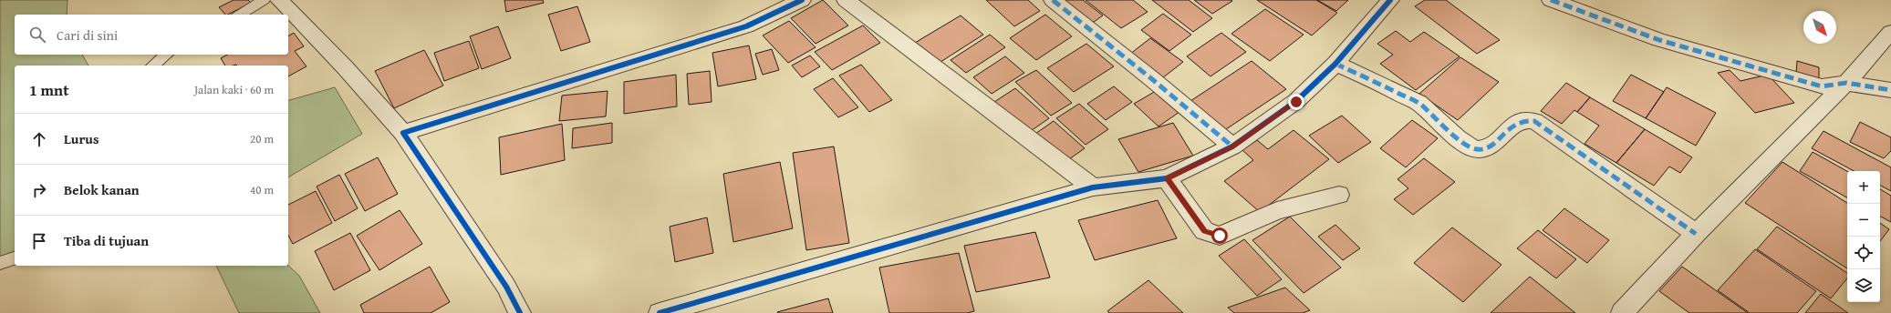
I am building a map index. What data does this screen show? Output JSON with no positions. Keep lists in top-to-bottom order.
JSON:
{
  "north": "bottom right",
  "page": {
    "search": "Cari di sini",
    "heading": ["1 mnt", "Jalan kaki · 60 m"],
    "list": [
      ["Lurus", "20 m"],
      ["Belok kanan", "40 m"],
      "Tiba di tujuan"
    ],
    "map_buttons": ["+", "−"]
  }
}
